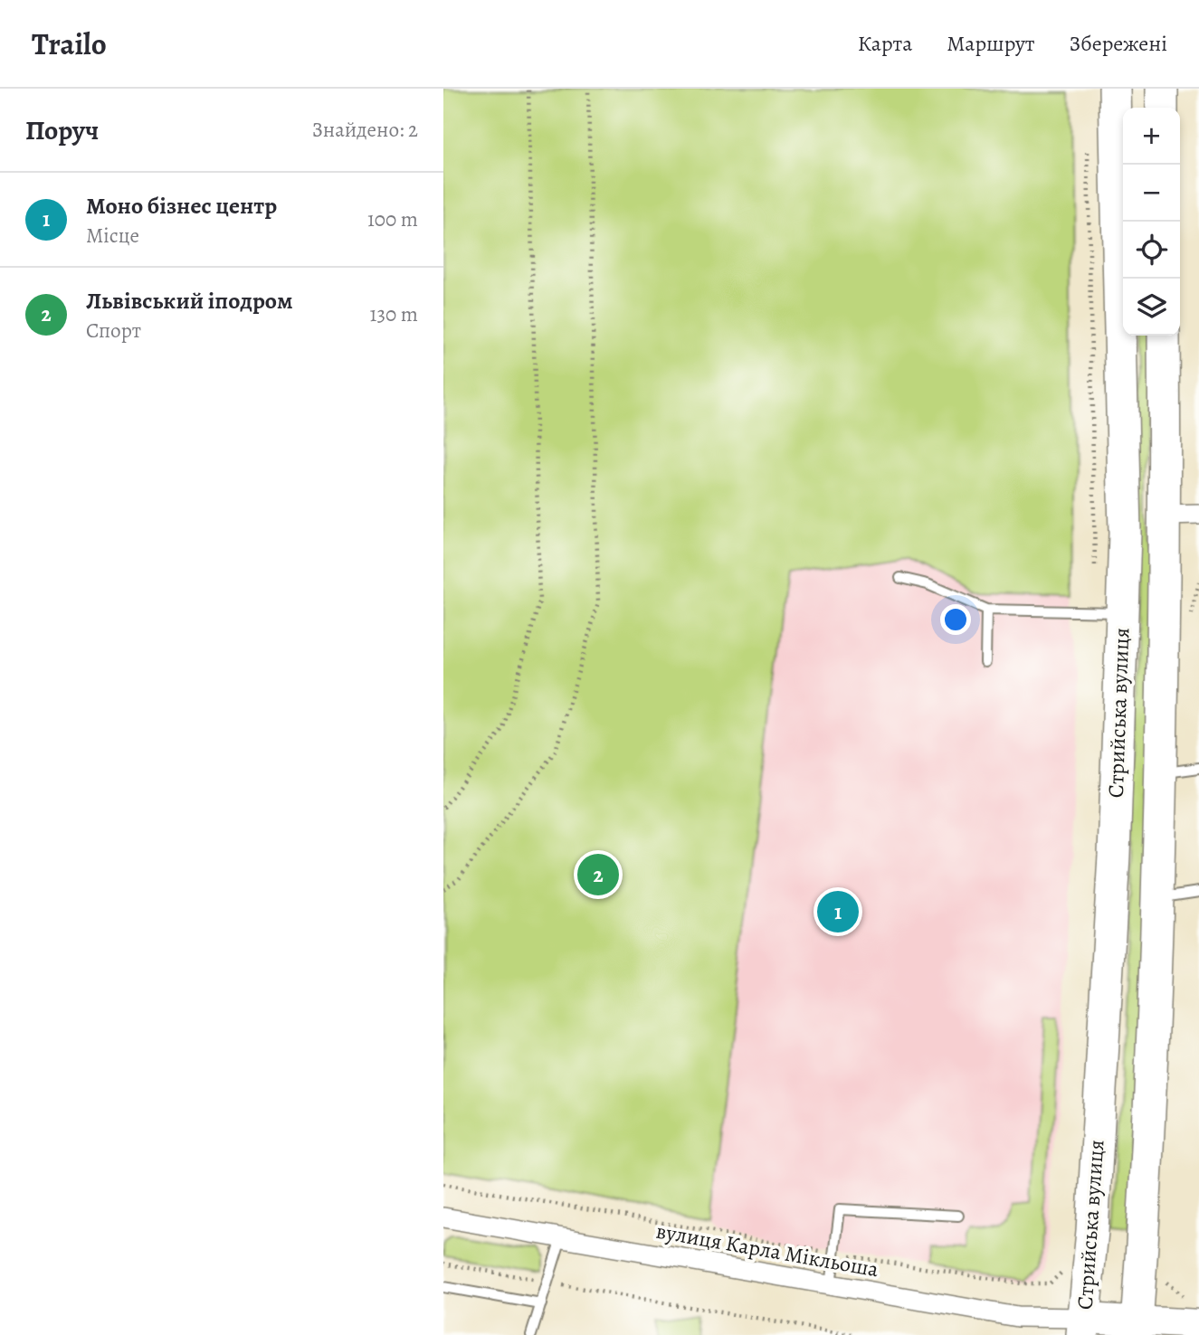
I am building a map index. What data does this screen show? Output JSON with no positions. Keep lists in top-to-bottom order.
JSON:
{
  "streets": {
    "main road": ["Стрийська вулиця"],
    "street": ["вулиця Карла Мікльоша"]
  },
  "crossings": [
    ["Стрийська вулиця", "вулиця Карла Мікльоша"]
  ],
  "page": {
    "header": "Trailo",
    "nav": ["Карта", "Маршрут", "Збережені"],
    "heading": ["Поруч", "Знайдено: 2"],
    "map_buttons": ["+", "−"],
    "list": [
      {
        "mark": "1",
        "name": "Моно бізнес центр",
        "note": "Місце",
        "value": "100 m"
      },
      {
        "mark": "2",
        "name": "Львівський іподром",
        "note": "Спорт",
        "value": "130 m"
      }
    ],
    "pins": ["2", "1"]
  }
}
